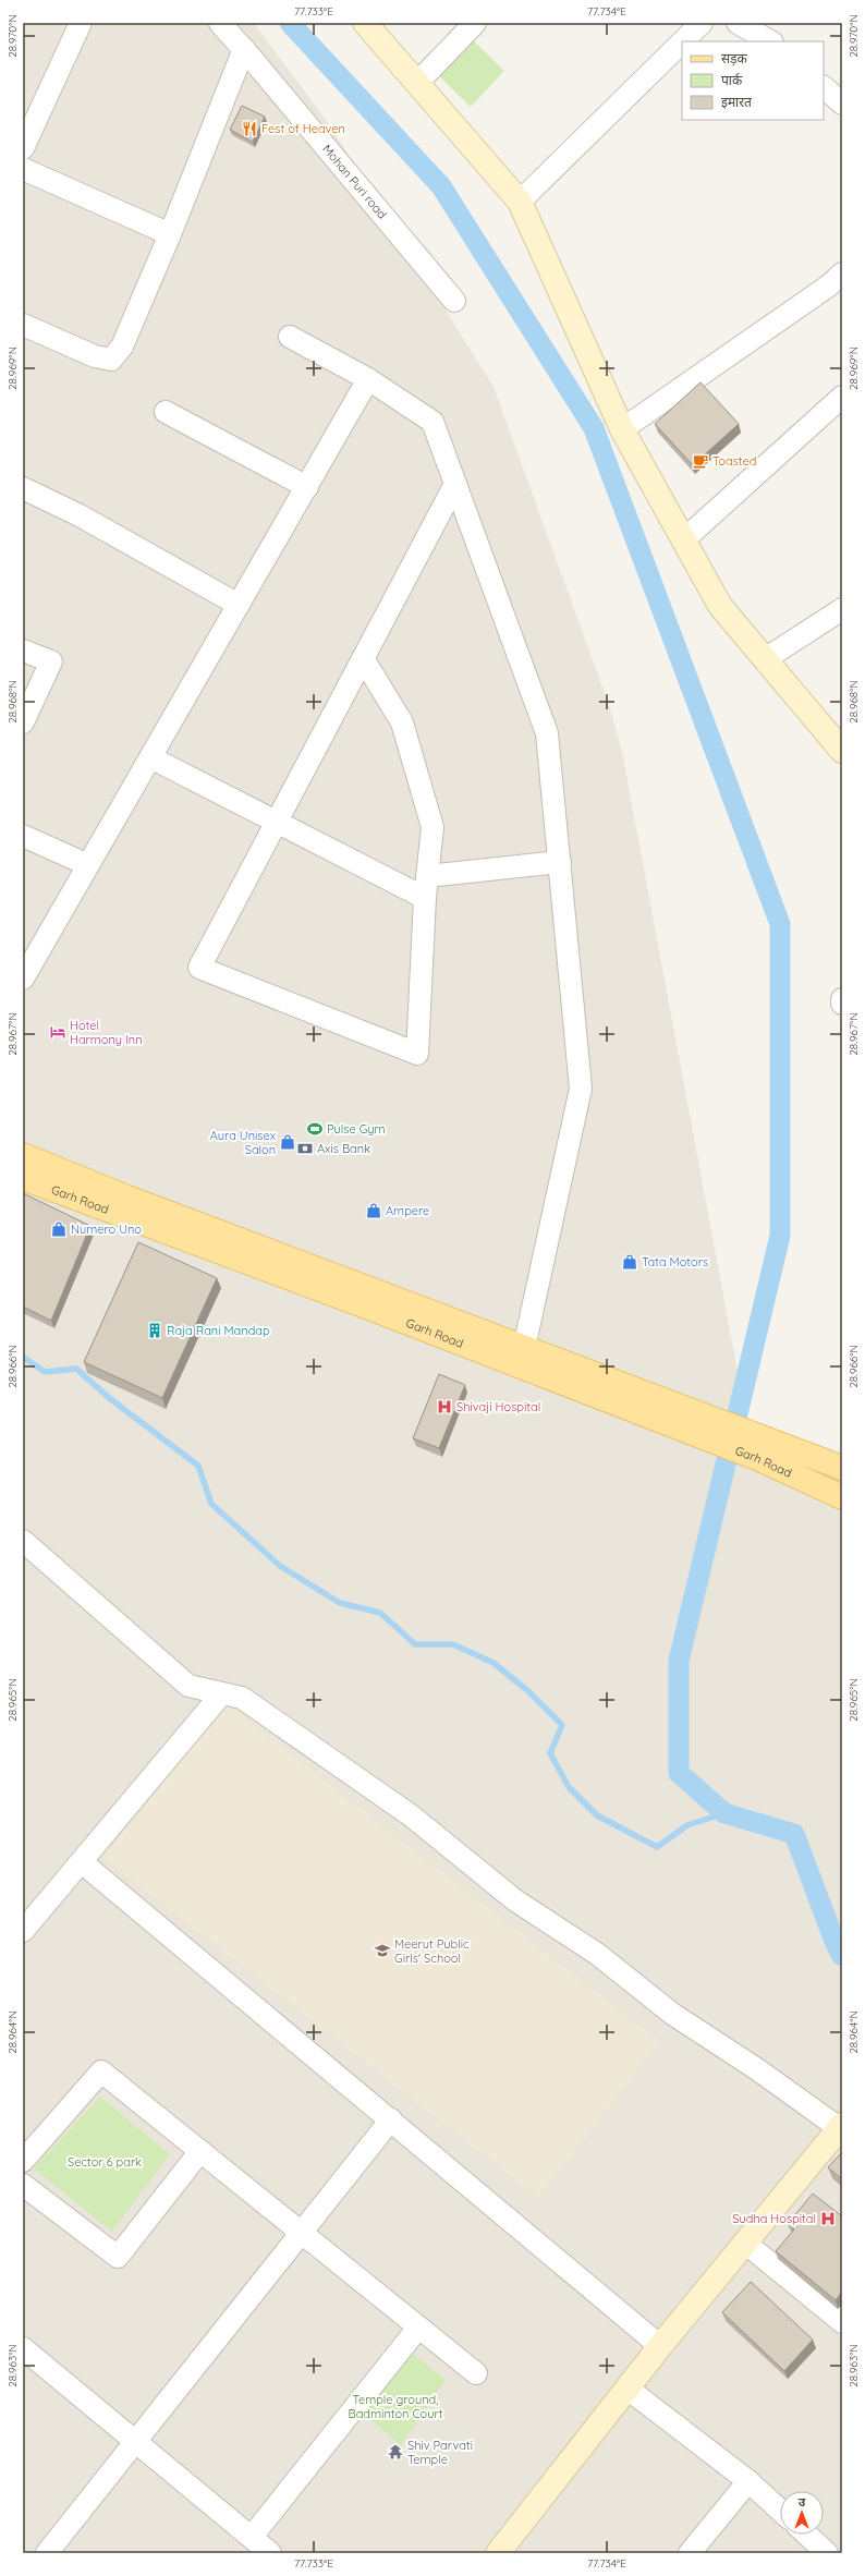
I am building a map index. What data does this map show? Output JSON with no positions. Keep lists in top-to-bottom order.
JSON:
{
  "streets": {
    "main road": ["Garh Road"],
    "street": ["Mohan Puri road"]
  },
  "parks": ["Sector 6 park", "Temple ground, Badminton Court"],
  "places": {
    "restaurant": ["Fest of Heaven"],
    "cafe": ["Toasted"],
    "hotel": ["Hotel Harmony Inn"],
    "sports": ["Pulse Gym"],
    "shop": [
      "Aura Unisex Salon",
      "Ampere",
      "Numero Uno",
      "Tata Motors"
    ],
    "bank": ["Axis Bank"],
    "building": ["Raja Rani Mandap"],
    "hospital": ["Shivaji Hospital", "Sudha Hospital"],
    "school or university": ["Meerut Public Girls' School"],
    "temple": ["Shiv Parvati Temple"]
  },
  "legend": ["सड़क", "पार्क", "इमारत"],
  "north": "top",
  "coordinates": [
    "77.733°E",
    "77.734°E",
    "28.970°N",
    "28.969°N",
    "28.968°N",
    "28.967°N",
    "28.966°N",
    "28.965°N",
    "28.964°N",
    "28.963°N"
  ]
}
